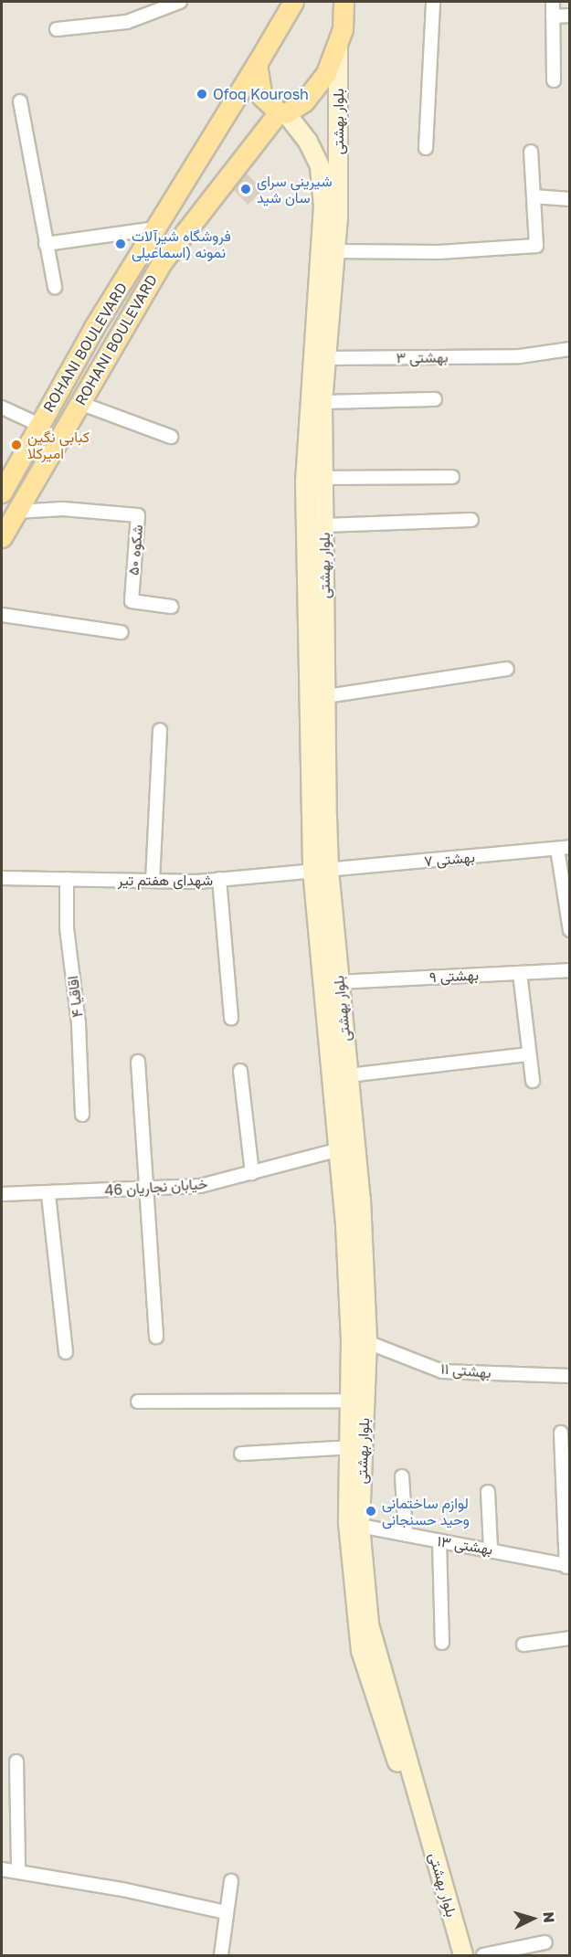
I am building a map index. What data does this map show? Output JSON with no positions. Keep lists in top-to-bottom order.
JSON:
{
  "streets": {
    "main road": ["بلوار بهشتی", "ROHANI BOULEVARD"],
    "street": [
      "بهشتی ۳",
      "شکوه ۵۰",
      "بهشتی ۷",
      "شهدای هفتم تیر",
      "بهشتی ۹",
      "اقاقیا ۴",
      "خیابان نجاریان 46",
      "بهشتی ۱۱",
      "بهشتی ۱۳"
    ]
  },
  "crossings": [
    ["بلوار بهشتی", "ROHANI BOULEVARD"],
    ["بلوار بهشتی", "بهشتی ۳"],
    ["بلوار بهشتی", "بهشتی ۷"],
    ["بلوار بهشتی", "شهدای هفتم تیر"],
    ["بلوار بهشتی", "بهشتی ۹"],
    ["بلوار بهشتی", "خیابان نجاریان 46"],
    ["بلوار بهشتی", "بهشتی ۱۱"],
    ["بلوار بهشتی", "بهشتی ۱۳"],
    ["ROHANI BOULEVARD", "شکوه ۵۰"],
    ["بهشتی ۷", "شهدای هفتم تیر"],
    ["شهدای هفتم تیر", "اقاقیا ۴"]
  ],
  "places": [
    "Ofoq Kourosh",
    "شیرینی سرای سان شید",
    "فروشگاه شیرآلات نمونه (اسماعیلی",
    "کبابی نگین امیرکلا",
    "لوازم ساختمانی وحید حسنجانی"
  ],
  "north": "right"
}
